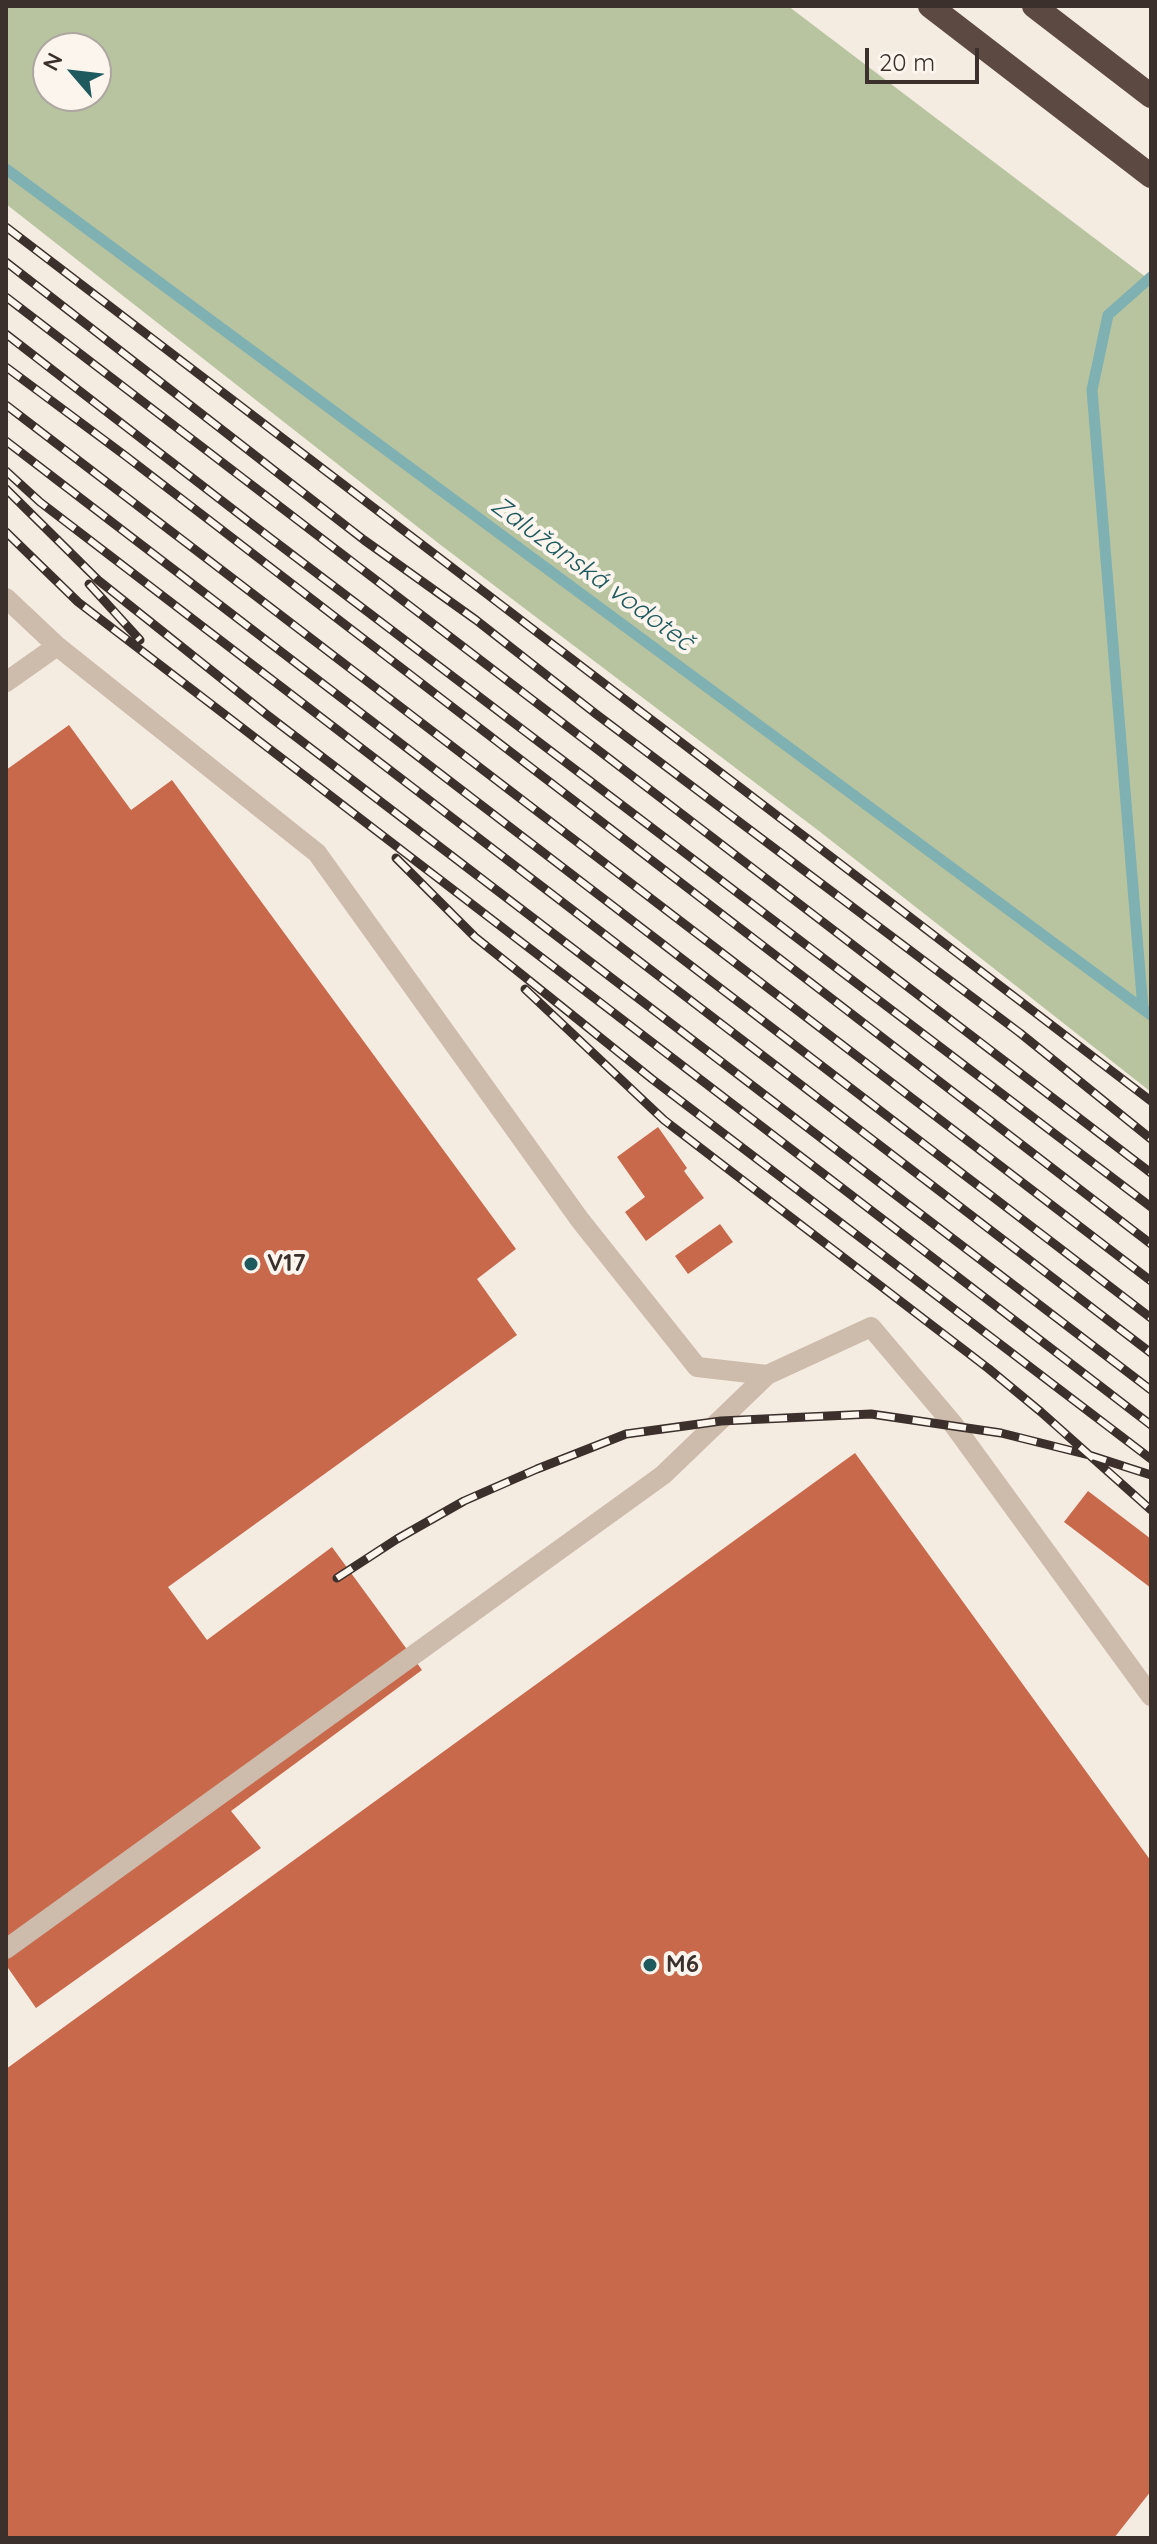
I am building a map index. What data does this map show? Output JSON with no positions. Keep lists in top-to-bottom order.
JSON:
{
  "water": ["Zalužanská vodoteč"],
  "places": ["V17", "M6"],
  "scale_bar": "20 m",
  "north": "top left"
}
